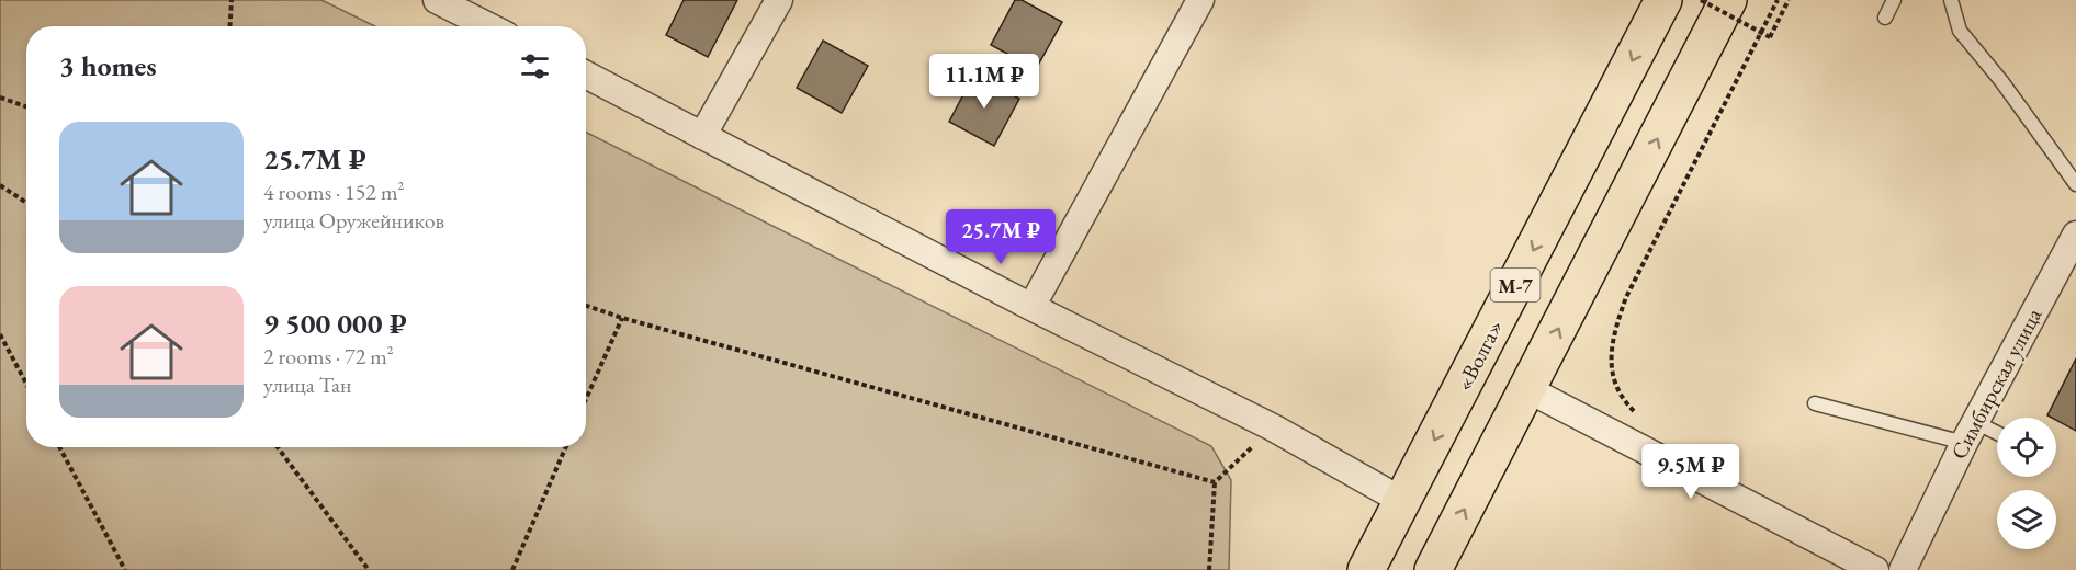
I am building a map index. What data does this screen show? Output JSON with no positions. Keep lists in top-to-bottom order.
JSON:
{
  "streets": {
    "highway": ["М-7", "«Волга»"],
    "street": ["Симбирская улица"]
  },
  "page": {
    "heading": "3 homes",
    "price": ["11.1M ₽", "25.7M ₽", "9.5M ₽"],
    "list": [
      {
        "name": "25.7M ₽",
        "note": "4 rooms · 152 m² · улица Оружейников"
      },
      {
        "name": "9 500 000 ₽",
        "note": "2 rooms · 72 m² · улица Тан"
      }
    ]
  }
}
